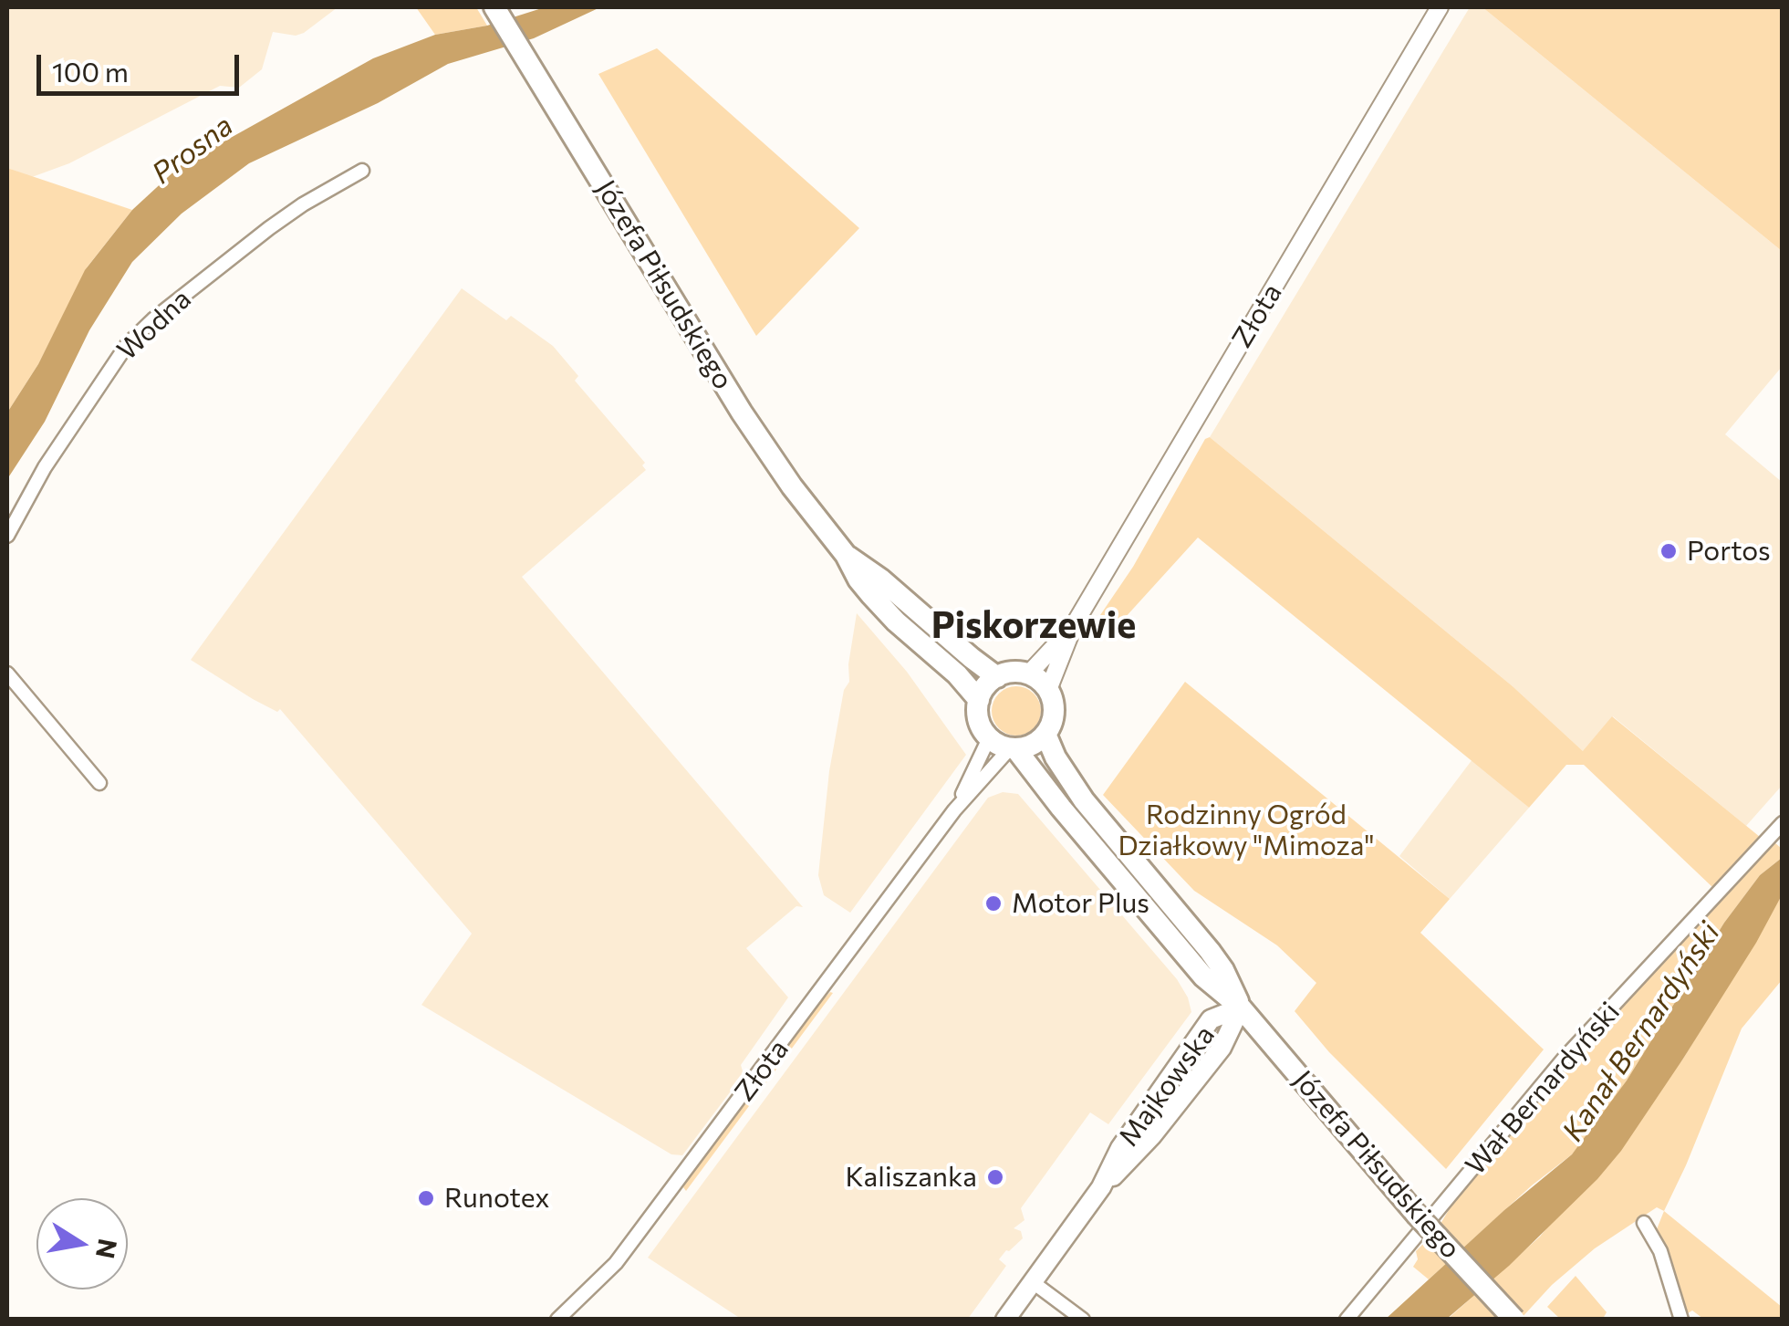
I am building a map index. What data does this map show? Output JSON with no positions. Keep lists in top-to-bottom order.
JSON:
{
  "streets": {
    "main road": ["Józefa Piłsudskiego", "Majkowska"],
    "street": ["Złota", "Wodna", "Wał Bernardyński"]
  },
  "crossings": [
    ["Józefa Piłsudskiego", "Złota"],
    ["Józefa Piłsudskiego", "Majkowska"]
  ],
  "districts": ["Piskorzewie"],
  "water": ["Prosna", "Kanał Bernardyński"],
  "parks": ["Rodzinny Ogród Działkowy \"Mimoza\""],
  "places": [
    "Portos",
    "Motor Plus",
    "Kaliszanka",
    "Runotex"
  ],
  "scale_bar": "100 m",
  "north": "right"
}
